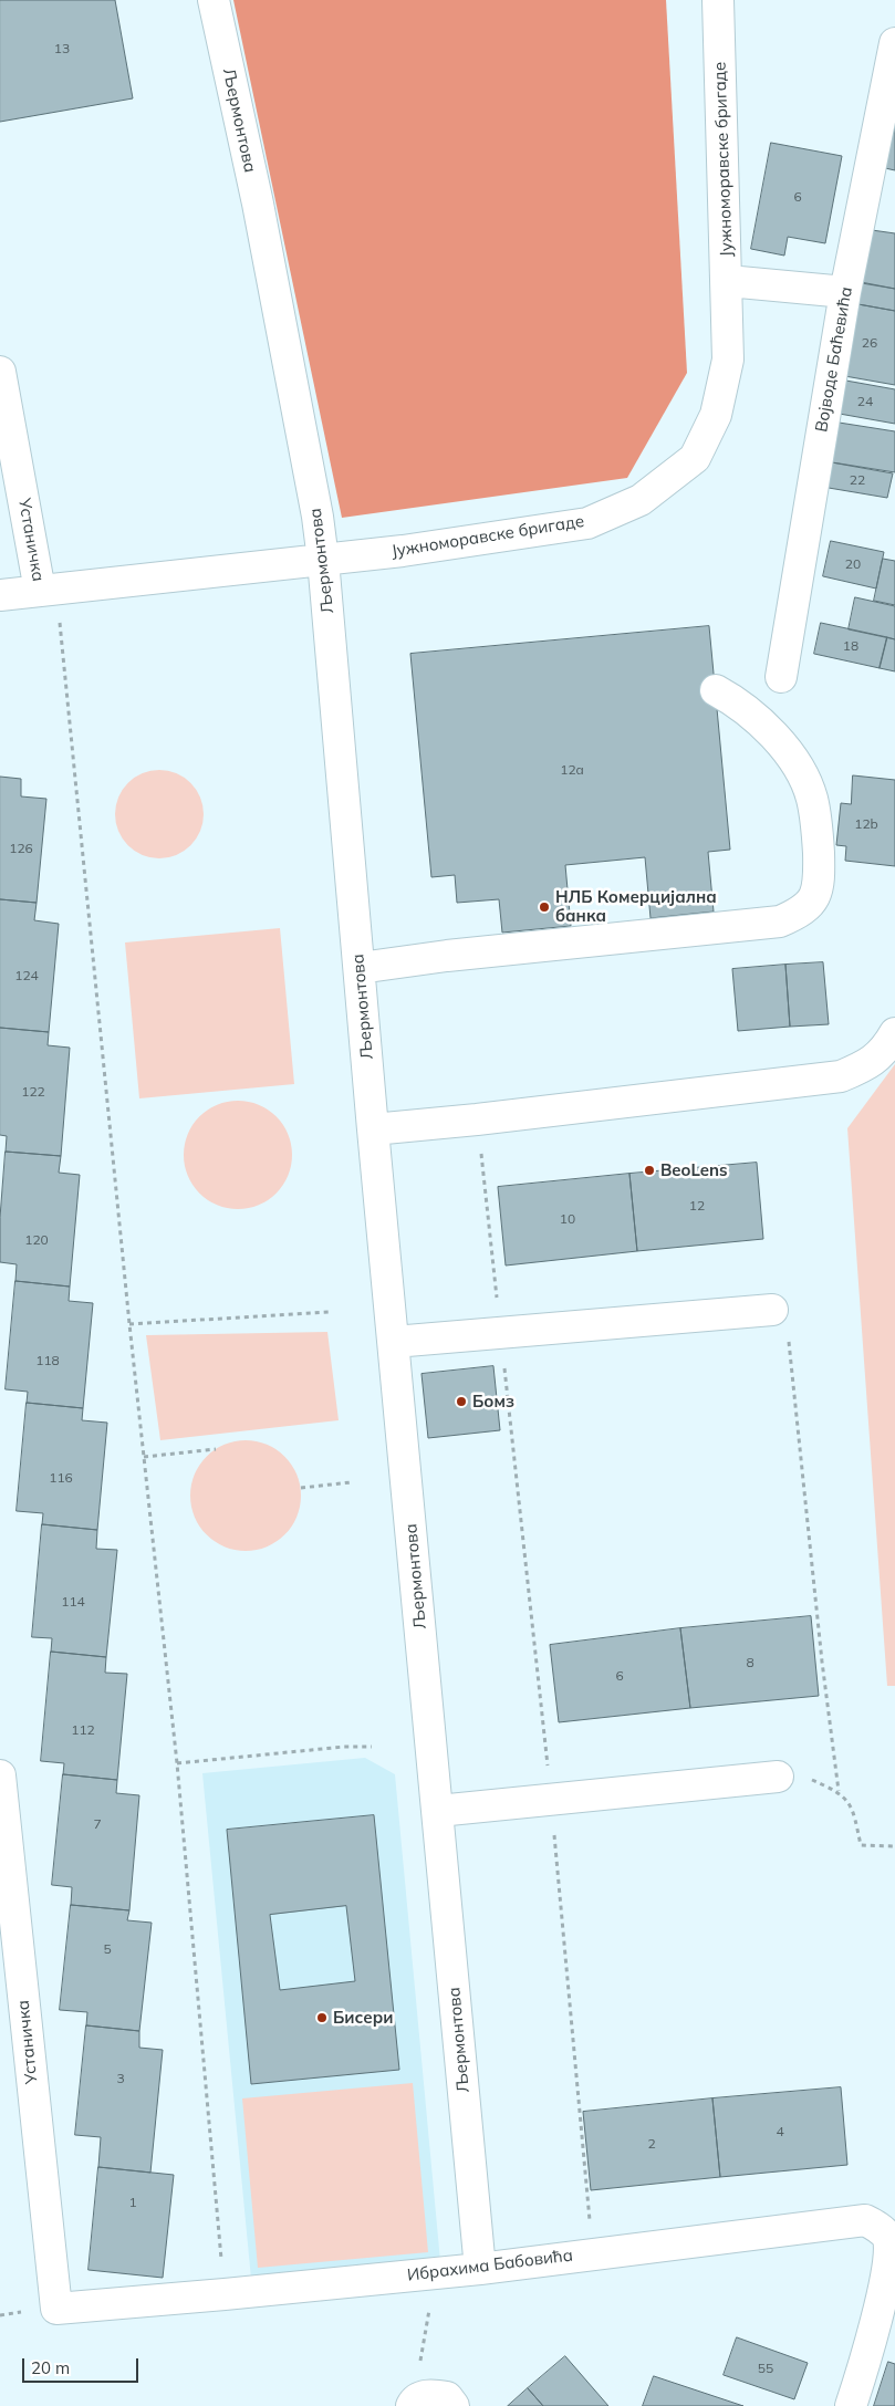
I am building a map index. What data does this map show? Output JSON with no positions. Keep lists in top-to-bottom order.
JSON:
{
  "streets": {
    "street": [
      "Љермонтова",
      "Јужноморавске бригаде",
      "Војводе Баћевића",
      "Устаничка",
      "Ибрахима Бабовића"
    ]
  },
  "crossings": [
    ["Љермонтова", "Јужноморавске бригаде"],
    ["Љермонтова", "Ибрахима Бабовића"],
    ["Јужноморавске бригаде", "Устаничка"],
    ["Устаничка", "Ибрахима Бабовића"]
  ],
  "places": [
    "НЛБ Комерцијална банка",
    "BeoLens",
    "Бомз",
    "Бисери"
  ],
  "house_numbers": [
    "13",
    "6",
    "26",
    "24",
    "22",
    "20",
    "18",
    "12a",
    "12b",
    "126",
    "124",
    "122",
    "12",
    "10",
    "120",
    "118",
    "116",
    "114",
    "8",
    "6",
    "112",
    "7",
    "5",
    "3",
    "4",
    "2",
    "1",
    "55"
  ],
  "scale_bar": "20 m"
}
